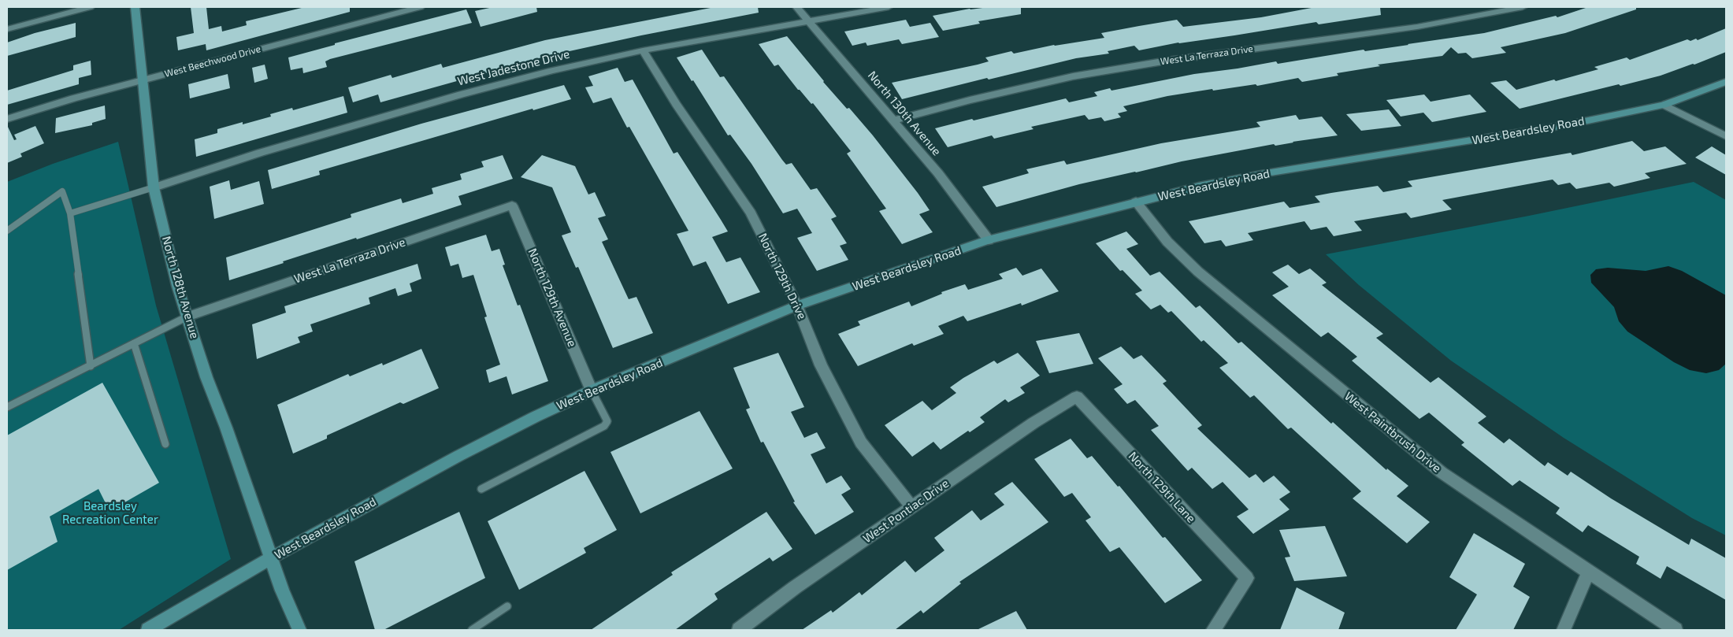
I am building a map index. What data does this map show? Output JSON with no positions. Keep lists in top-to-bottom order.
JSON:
{
  "streets": {
    "street": [
      "West La Terraza Drive",
      "West Beechwood Drive",
      "West Jadestone Drive",
      "North 130th Avenue",
      "West Beardsley Road",
      "North 129th Drive",
      "North 128th Avenue",
      "North 129th Avenue",
      "West Paintbrush Drive",
      "North 129th Lane",
      "West Pontiac Drive"
    ]
  },
  "crossings": [
    ["West La Terraza Drive", "North 130th Avenue"],
    ["West La Terraza Drive", "North 128th Avenue"],
    ["West La Terraza Drive", "North 129th Avenue"],
    ["West Beechwood Drive", "North 128th Avenue"],
    ["West Jadestone Drive", "North 130th Avenue"],
    ["West Jadestone Drive", "North 129th Drive"],
    ["West Jadestone Drive", "North 128th Avenue"],
    ["North 130th Avenue", "West Beardsley Road"],
    ["West Beardsley Road", "North 129th Drive"],
    ["West Beardsley Road", "North 128th Avenue"],
    ["West Beardsley Road", "North 129th Avenue"],
    ["West Beardsley Road", "West Paintbrush Drive"],
    ["North 129th Drive", "West Pontiac Drive"],
    ["North 129th Lane", "West Pontiac Drive"]
  ],
  "parks": ["Beardsley Recreation Center"]
}
